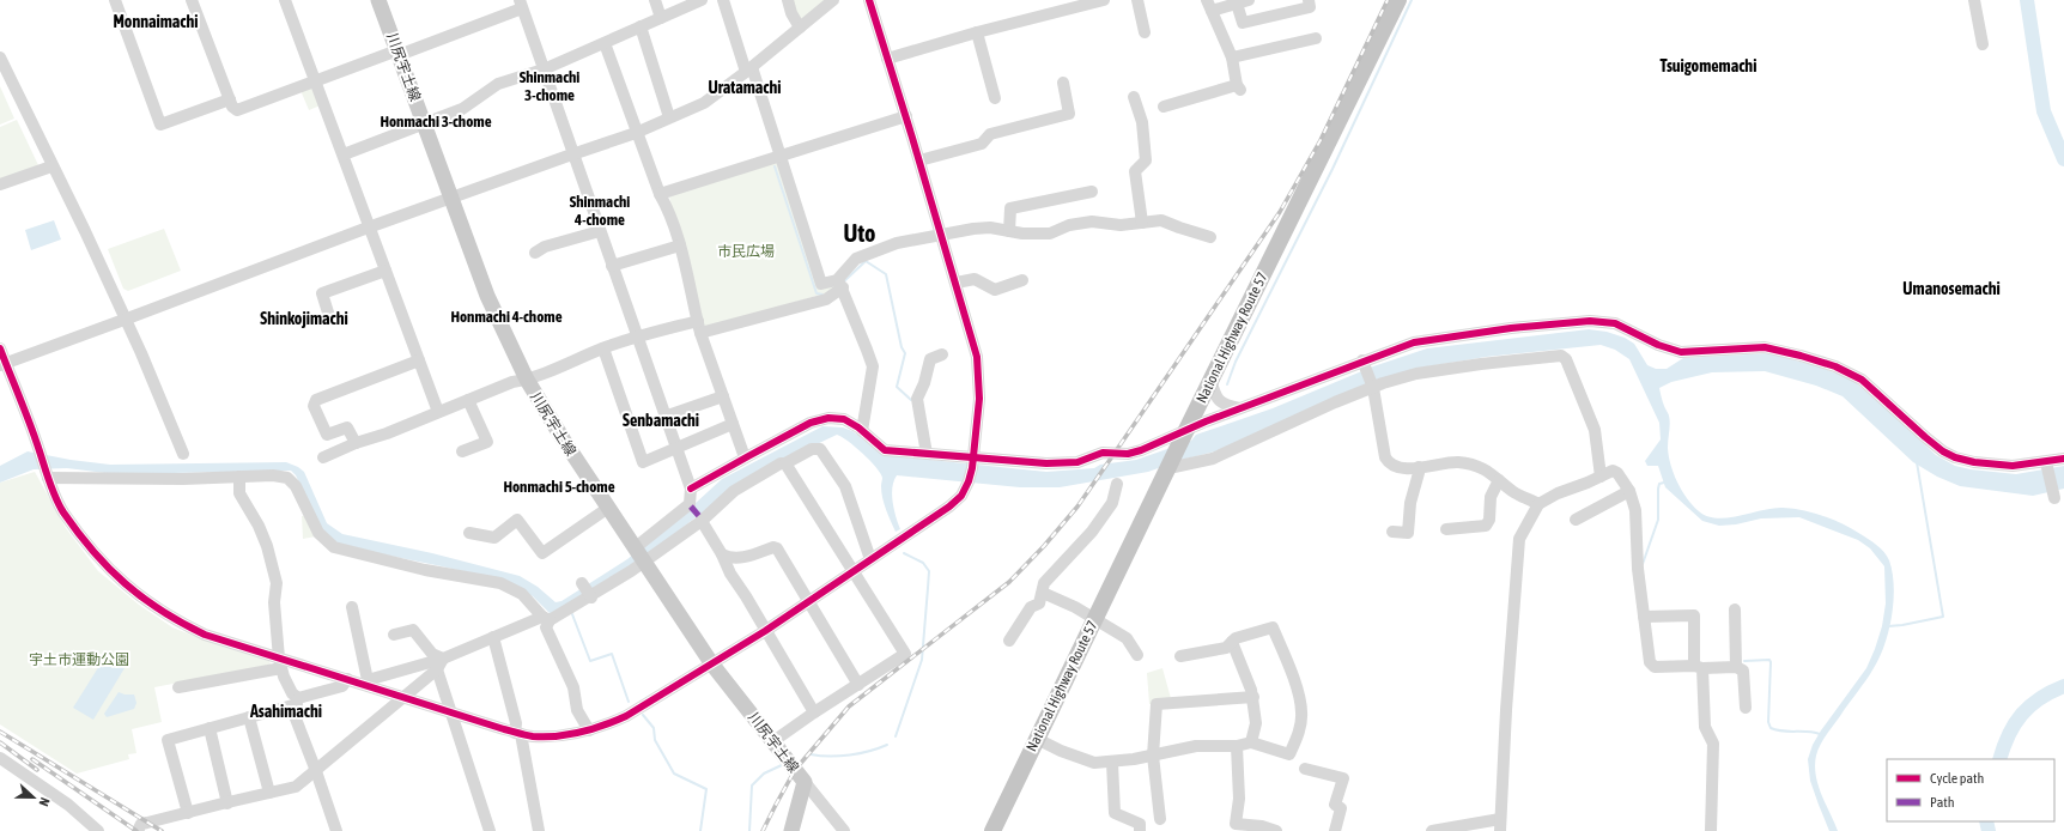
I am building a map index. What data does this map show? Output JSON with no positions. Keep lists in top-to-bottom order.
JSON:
{
  "streets": {
    "highway": ["National Highway Route 57"],
    "main road": ["川尻宇土線"]
  },
  "districts": [
    "Monnaimachi",
    "Tsuigomemachi",
    "Shinmachi 3-chome",
    "Uratamachi",
    "Honmachi 3-chome",
    "Shinmachi 4-chome",
    "Uto",
    "Umanosemachi",
    "Honmachi 4-chome",
    "Shinkojimachi",
    "Senbamachi",
    "Honmachi 5-chome",
    "Asahimachi"
  ],
  "parks": ["市民広場", "宇土市運動公園"],
  "legend": ["Cycle path", "Path"],
  "north": "right"
}
